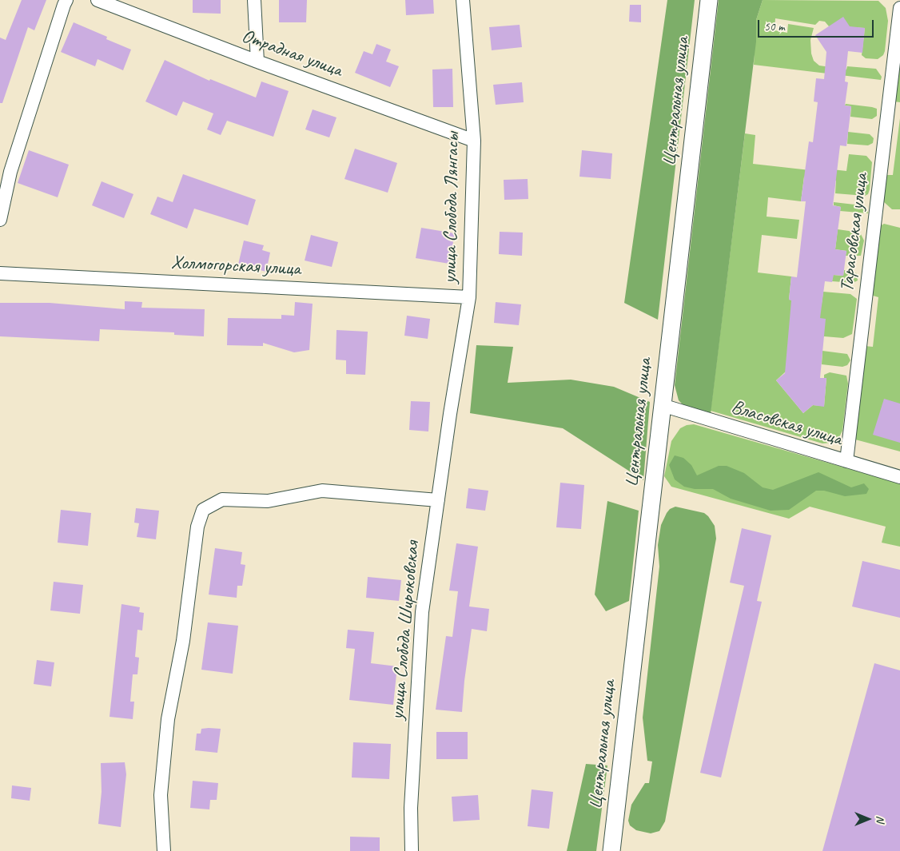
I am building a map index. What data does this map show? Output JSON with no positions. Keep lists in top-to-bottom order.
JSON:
{
  "streets": {
    "street": [
      "Отрадная улица",
      "Центральная улица",
      "улица Слобода Лянгасы",
      "Тарасовская улица",
      "Холмогорская улица",
      "Власовская улица",
      "улица Слобода Широковская"
    ]
  },
  "crossings": [
    ["Отрадная улица", "улица Слобода Лянгасы"],
    ["Центральная улица", "Власовская улица"],
    ["улица Слобода Лянгасы", "Холмогорская улица"],
    ["улица Слобода Лянгасы", "улица Слобода Широковская"],
    ["Тарасовская улица", "Власовская улица"]
  ],
  "scale_bar": "50 m",
  "north": "right"
}
